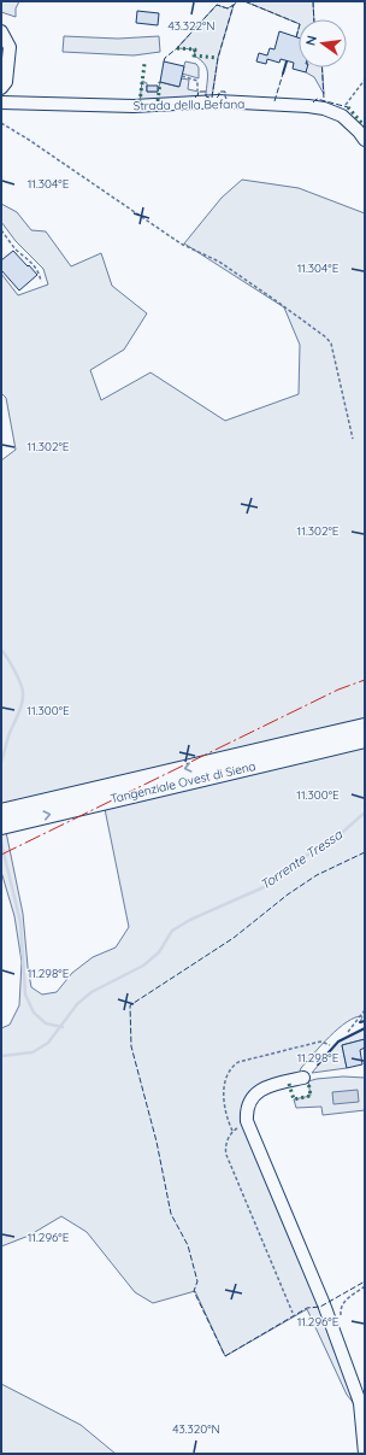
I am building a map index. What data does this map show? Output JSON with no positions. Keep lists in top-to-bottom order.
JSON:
{
  "streets": {
    "highway": ["Tangenziale Ovest di Siena"],
    "street": ["Strada della Befana"]
  },
  "water": ["Torrente Tressa"],
  "north": "left",
  "coordinates": [
    "43.322°N",
    "11.304°E",
    "11.302°E",
    "11.300°E",
    "11.298°E",
    "11.296°E",
    "43.320°N"
  ]
}
